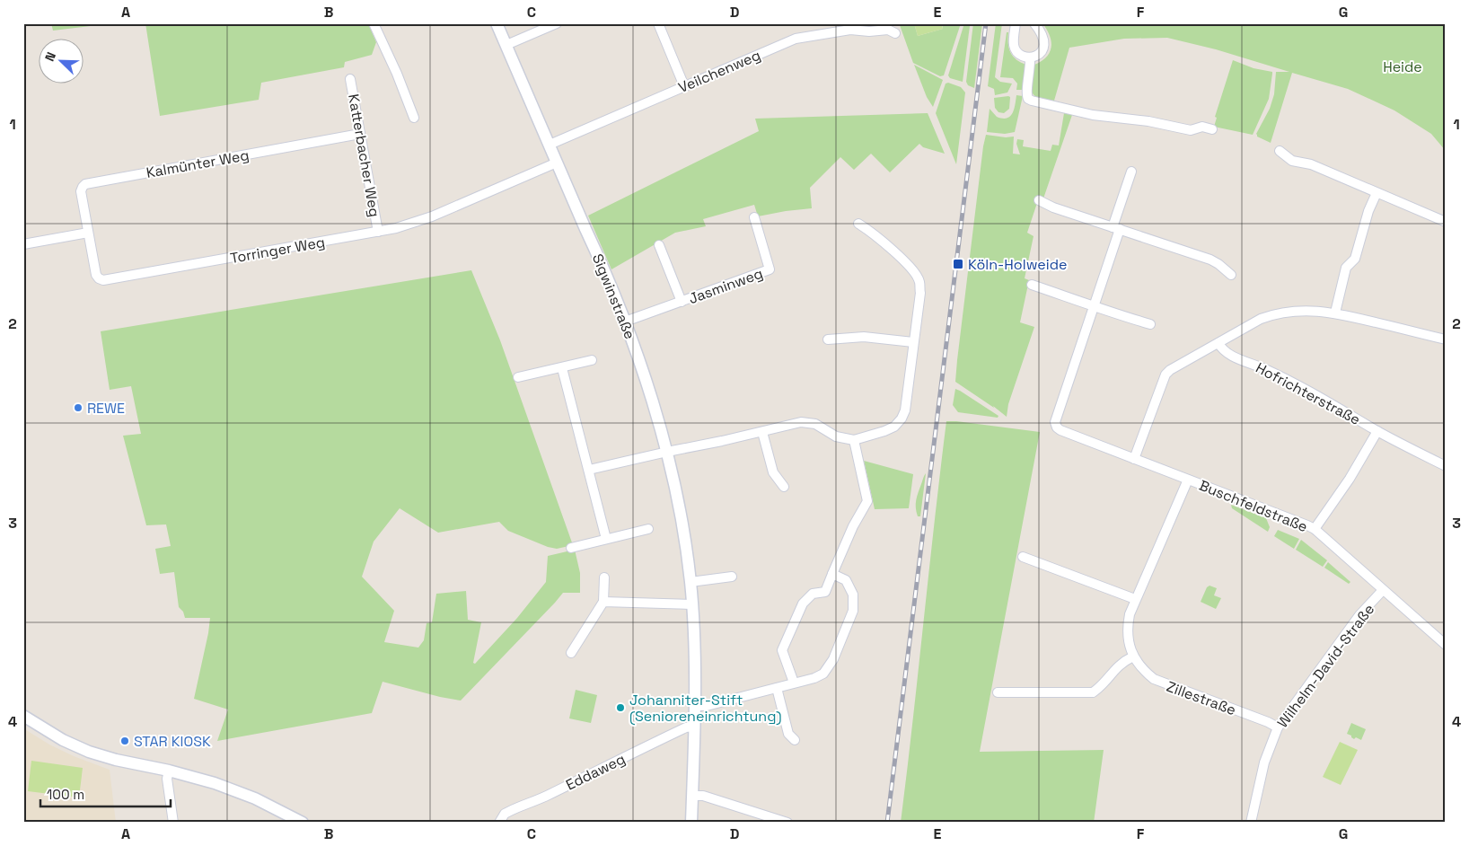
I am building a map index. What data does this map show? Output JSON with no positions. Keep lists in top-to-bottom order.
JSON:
{
  "streets": {
    "street": [
      "Veilchenweg",
      "Katterbacher Weg",
      "Kalmünter Weg",
      "Torringer Weg",
      "Jasminweg",
      "Sigwinstraße",
      "Hofrichterstraße",
      "Buschfeldstraße",
      "Wilhelm-David-Straße",
      "Zillestraße",
      "Eddaweg"
    ]
  },
  "crossings": [
    ["Veilchenweg", "Sigwinstraße"],
    ["Katterbacher Weg", "Kalmünter Weg"],
    ["Katterbacher Weg", "Torringer Weg"],
    ["Kalmünter Weg", "Torringer Weg"],
    ["Torringer Weg", "Sigwinstraße"],
    ["Jasminweg", "Sigwinstraße"],
    ["Sigwinstraße", "Eddaweg"],
    ["Hofrichterstraße", "Buschfeldstraße"],
    ["Buschfeldstraße", "Wilhelm-David-Straße"],
    ["Buschfeldstraße", "Zillestraße"],
    ["Wilhelm-David-Straße", "Zillestraße"]
  ],
  "parks": ["Heide"],
  "places": {
    "transit": ["Köln-Holweide"],
    "other": ["REWE", "Johanniter-Stift (Senioreneinrichtung)", "STAR KIOSK"]
  },
  "scale_bar": "100 m",
  "north": "top left",
  "grid": {
    "columns": [
      "A",
      "B",
      "C",
      "D",
      "E",
      "F",
      "G"
    ],
    "rows": [
      "1",
      "2",
      "3",
      "4"
    ]
  }
}
